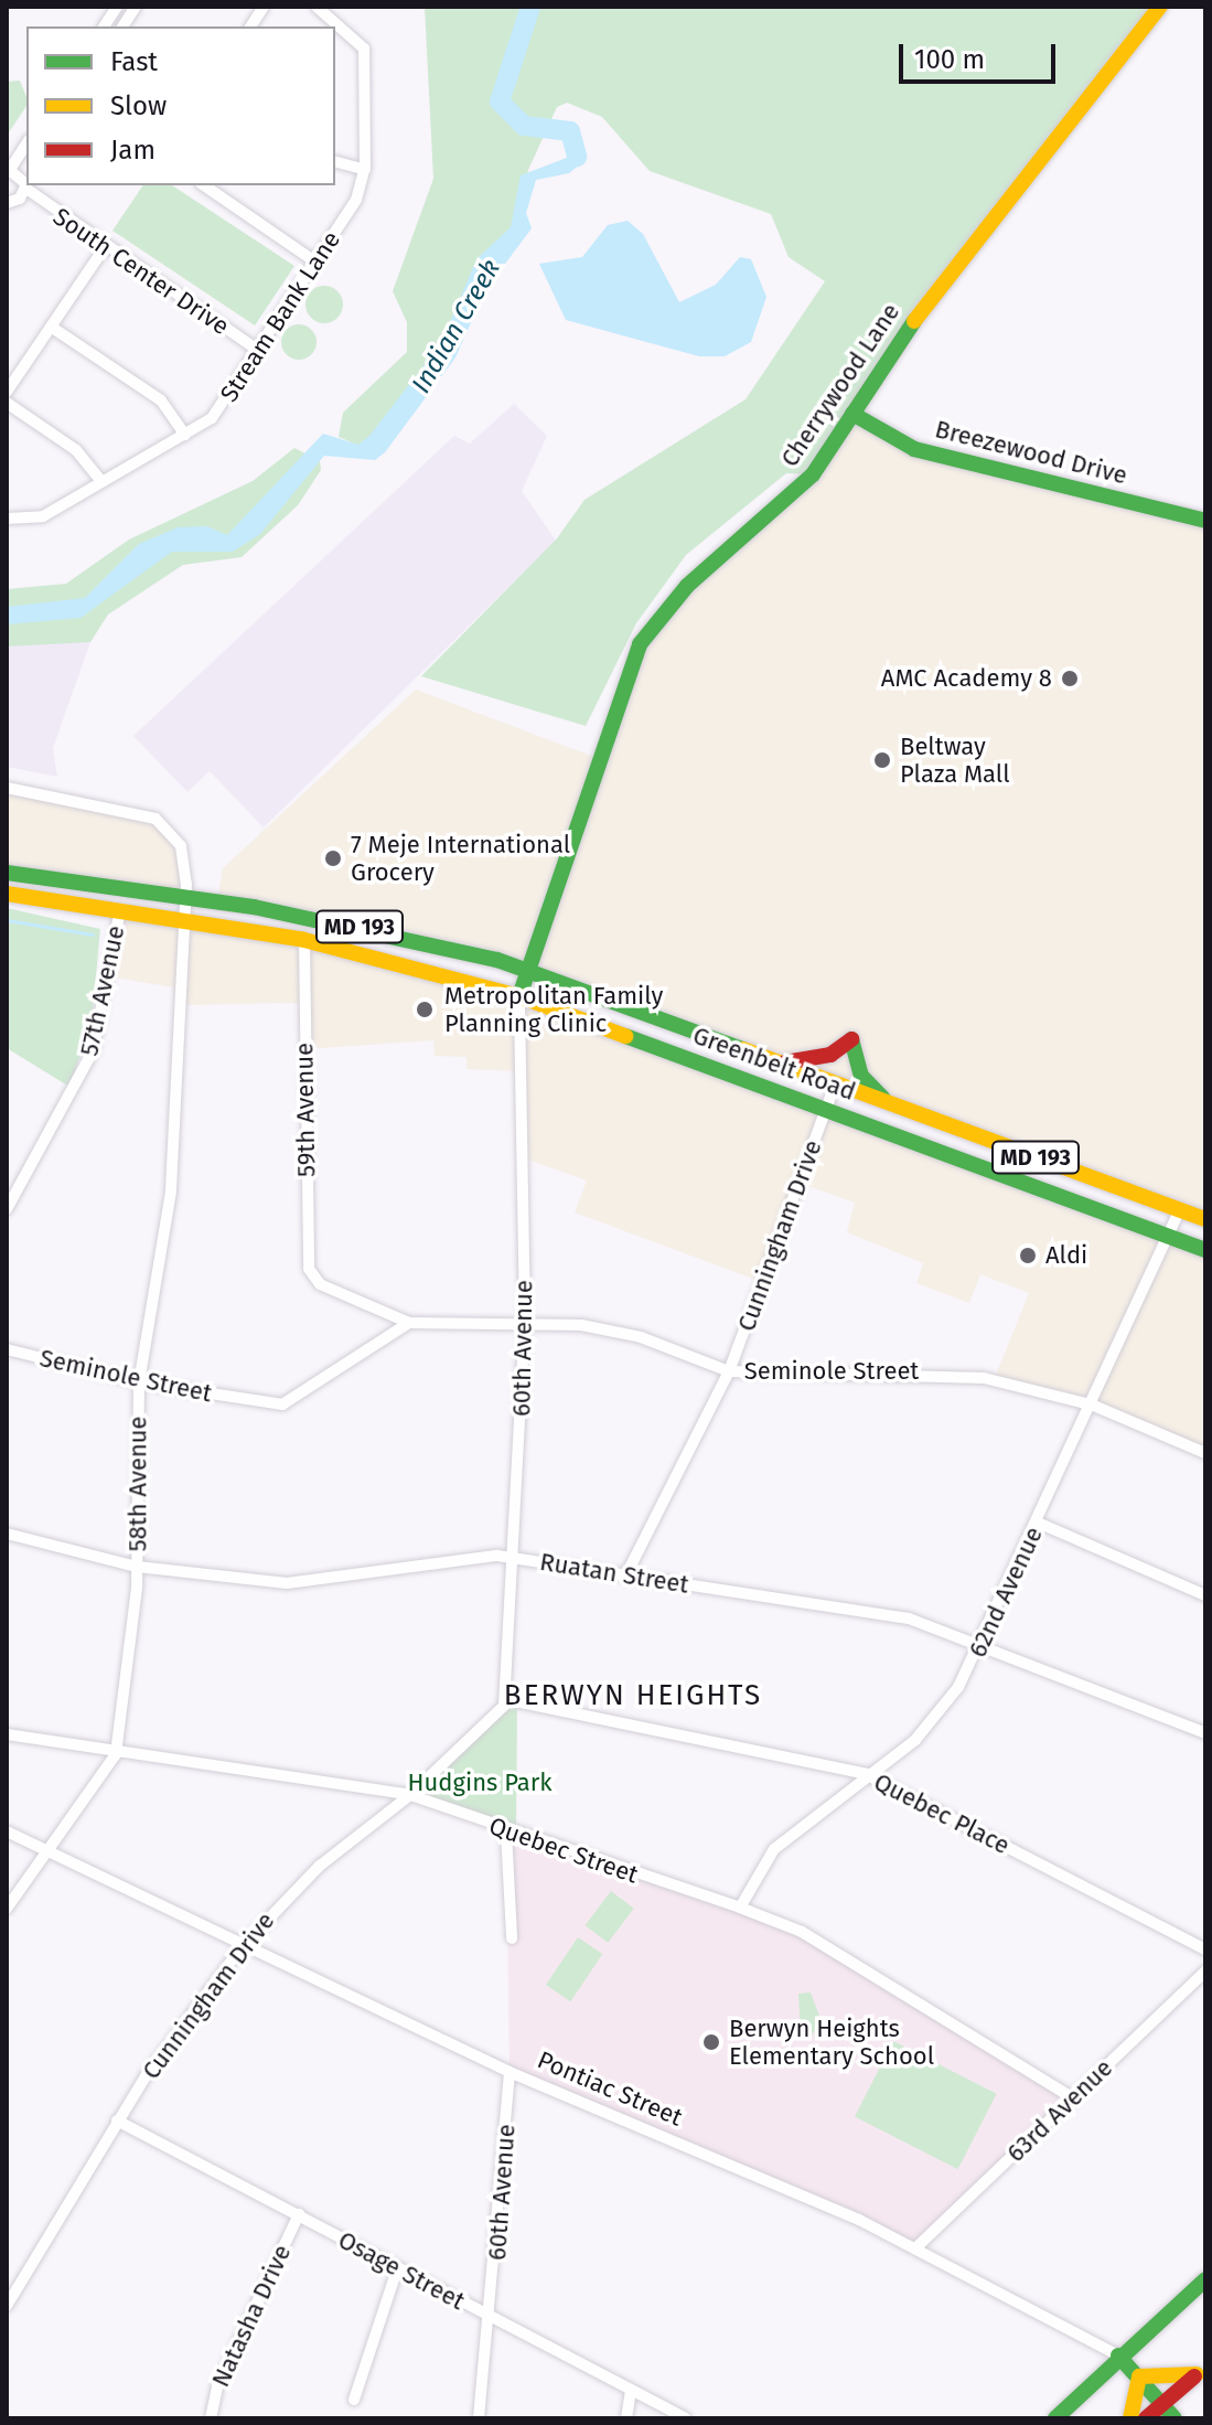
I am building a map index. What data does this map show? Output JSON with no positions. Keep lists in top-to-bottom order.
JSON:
{
  "streets": {
    "main road": [
      "Cherrywood Lane",
      "Breezewood Drive",
      "MD 193",
      "Greenbelt Road",
      "Pontiac Street"
    ],
    "street": [
      "South Center Drive",
      "Stream Bank Lane",
      "57th Avenue",
      "59th Avenue",
      "Cunningham Drive",
      "60th Avenue",
      "Seminole Street",
      "58th Avenue",
      "Ruatan Street",
      "62nd Avenue",
      "Quebec Place",
      "Quebec Street",
      "63rd Avenue",
      "Osage Street",
      "Natasha Drive"
    ]
  },
  "crossings": [
    ["South Center Drive", "Stream Bank Lane"],
    ["Cherrywood Lane", "Breezewood Drive"],
    ["Cherrywood Lane", "Greenbelt Road"],
    ["Cherrywood Lane", "60th Avenue"],
    ["57th Avenue", "Greenbelt Road"],
    ["Greenbelt Road", "59th Avenue"],
    ["Greenbelt Road", "Cunningham Drive"],
    ["Greenbelt Road", "60th Avenue"],
    ["Greenbelt Road", "58th Avenue"],
    ["Greenbelt Road", "62nd Avenue"],
    ["59th Avenue", "Seminole Street"],
    ["Cunningham Drive", "60th Avenue"],
    ["Cunningham Drive", "Seminole Street"],
    ["Cunningham Drive", "Ruatan Street"],
    ["Cunningham Drive", "Quebec Place"],
    ["Cunningham Drive", "Quebec Street"],
    ["Cunningham Drive", "Pontiac Street"],
    ["Cunningham Drive", "Osage Street"],
    ["60th Avenue", "Seminole Street"],
    ["60th Avenue", "Ruatan Street"],
    ["60th Avenue", "Quebec Place"],
    ["60th Avenue", "Pontiac Street"],
    ["60th Avenue", "Osage Street"],
    ["Seminole Street", "58th Avenue"],
    ["Seminole Street", "62nd Avenue"],
    ["58th Avenue", "Ruatan Street"],
    ["58th Avenue", "Quebec Street"],
    ["58th Avenue", "Pontiac Street"],
    ["Ruatan Street", "62nd Avenue"],
    ["62nd Avenue", "Quebec Place"],
    ["62nd Avenue", "Quebec Street"],
    ["Quebec Street", "63rd Avenue"],
    ["Pontiac Street", "63rd Avenue"],
    ["Osage Street", "Natasha Drive"]
  ],
  "districts": ["BERWYN HEIGHTS"],
  "water": ["Indian Creek"],
  "parks": ["Hudgins Park"],
  "places": [
    "AMC Academy 8",
    "Beltway Plaza Mall",
    "7 Meje International Grocery",
    "Metropolitan Family Planning Clinic",
    "Aldi",
    "Berwyn Heights Elementary School"
  ],
  "legend": ["Fast", "Slow", "Jam"],
  "scale_bar": "100 m"
}
